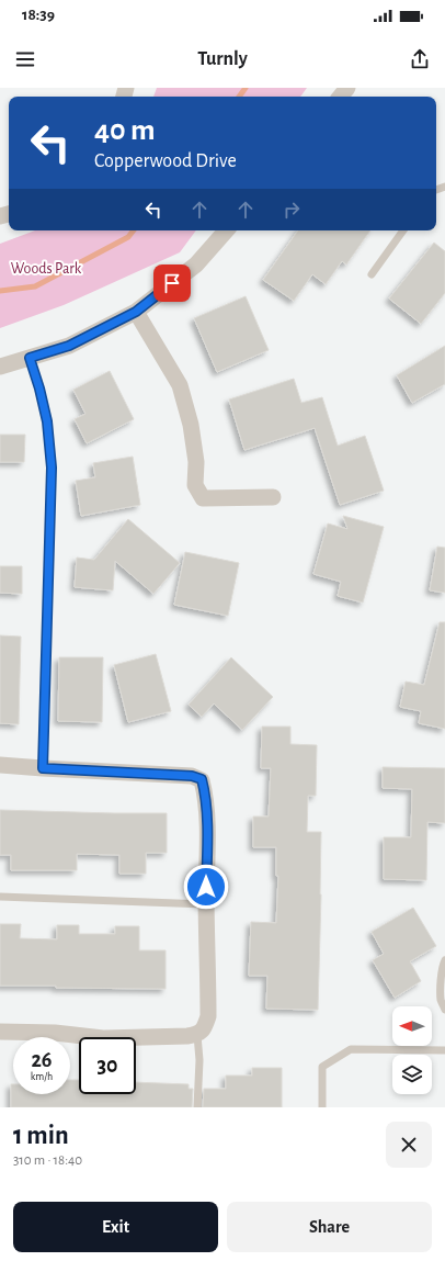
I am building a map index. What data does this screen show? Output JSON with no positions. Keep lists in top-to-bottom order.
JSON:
{
  "parks": ["Woods Park"],
  "north": "left",
  "page": {
    "status": "18:39",
    "header": "Turnly",
    "turn": ["40 m", "Copperwood Drive"],
    "speed": "26 km/h",
    "limit": "30",
    "heading": ["1 min", "310 m · 18:40"],
    "buttons": ["Exit", "Share"]
  }
}
